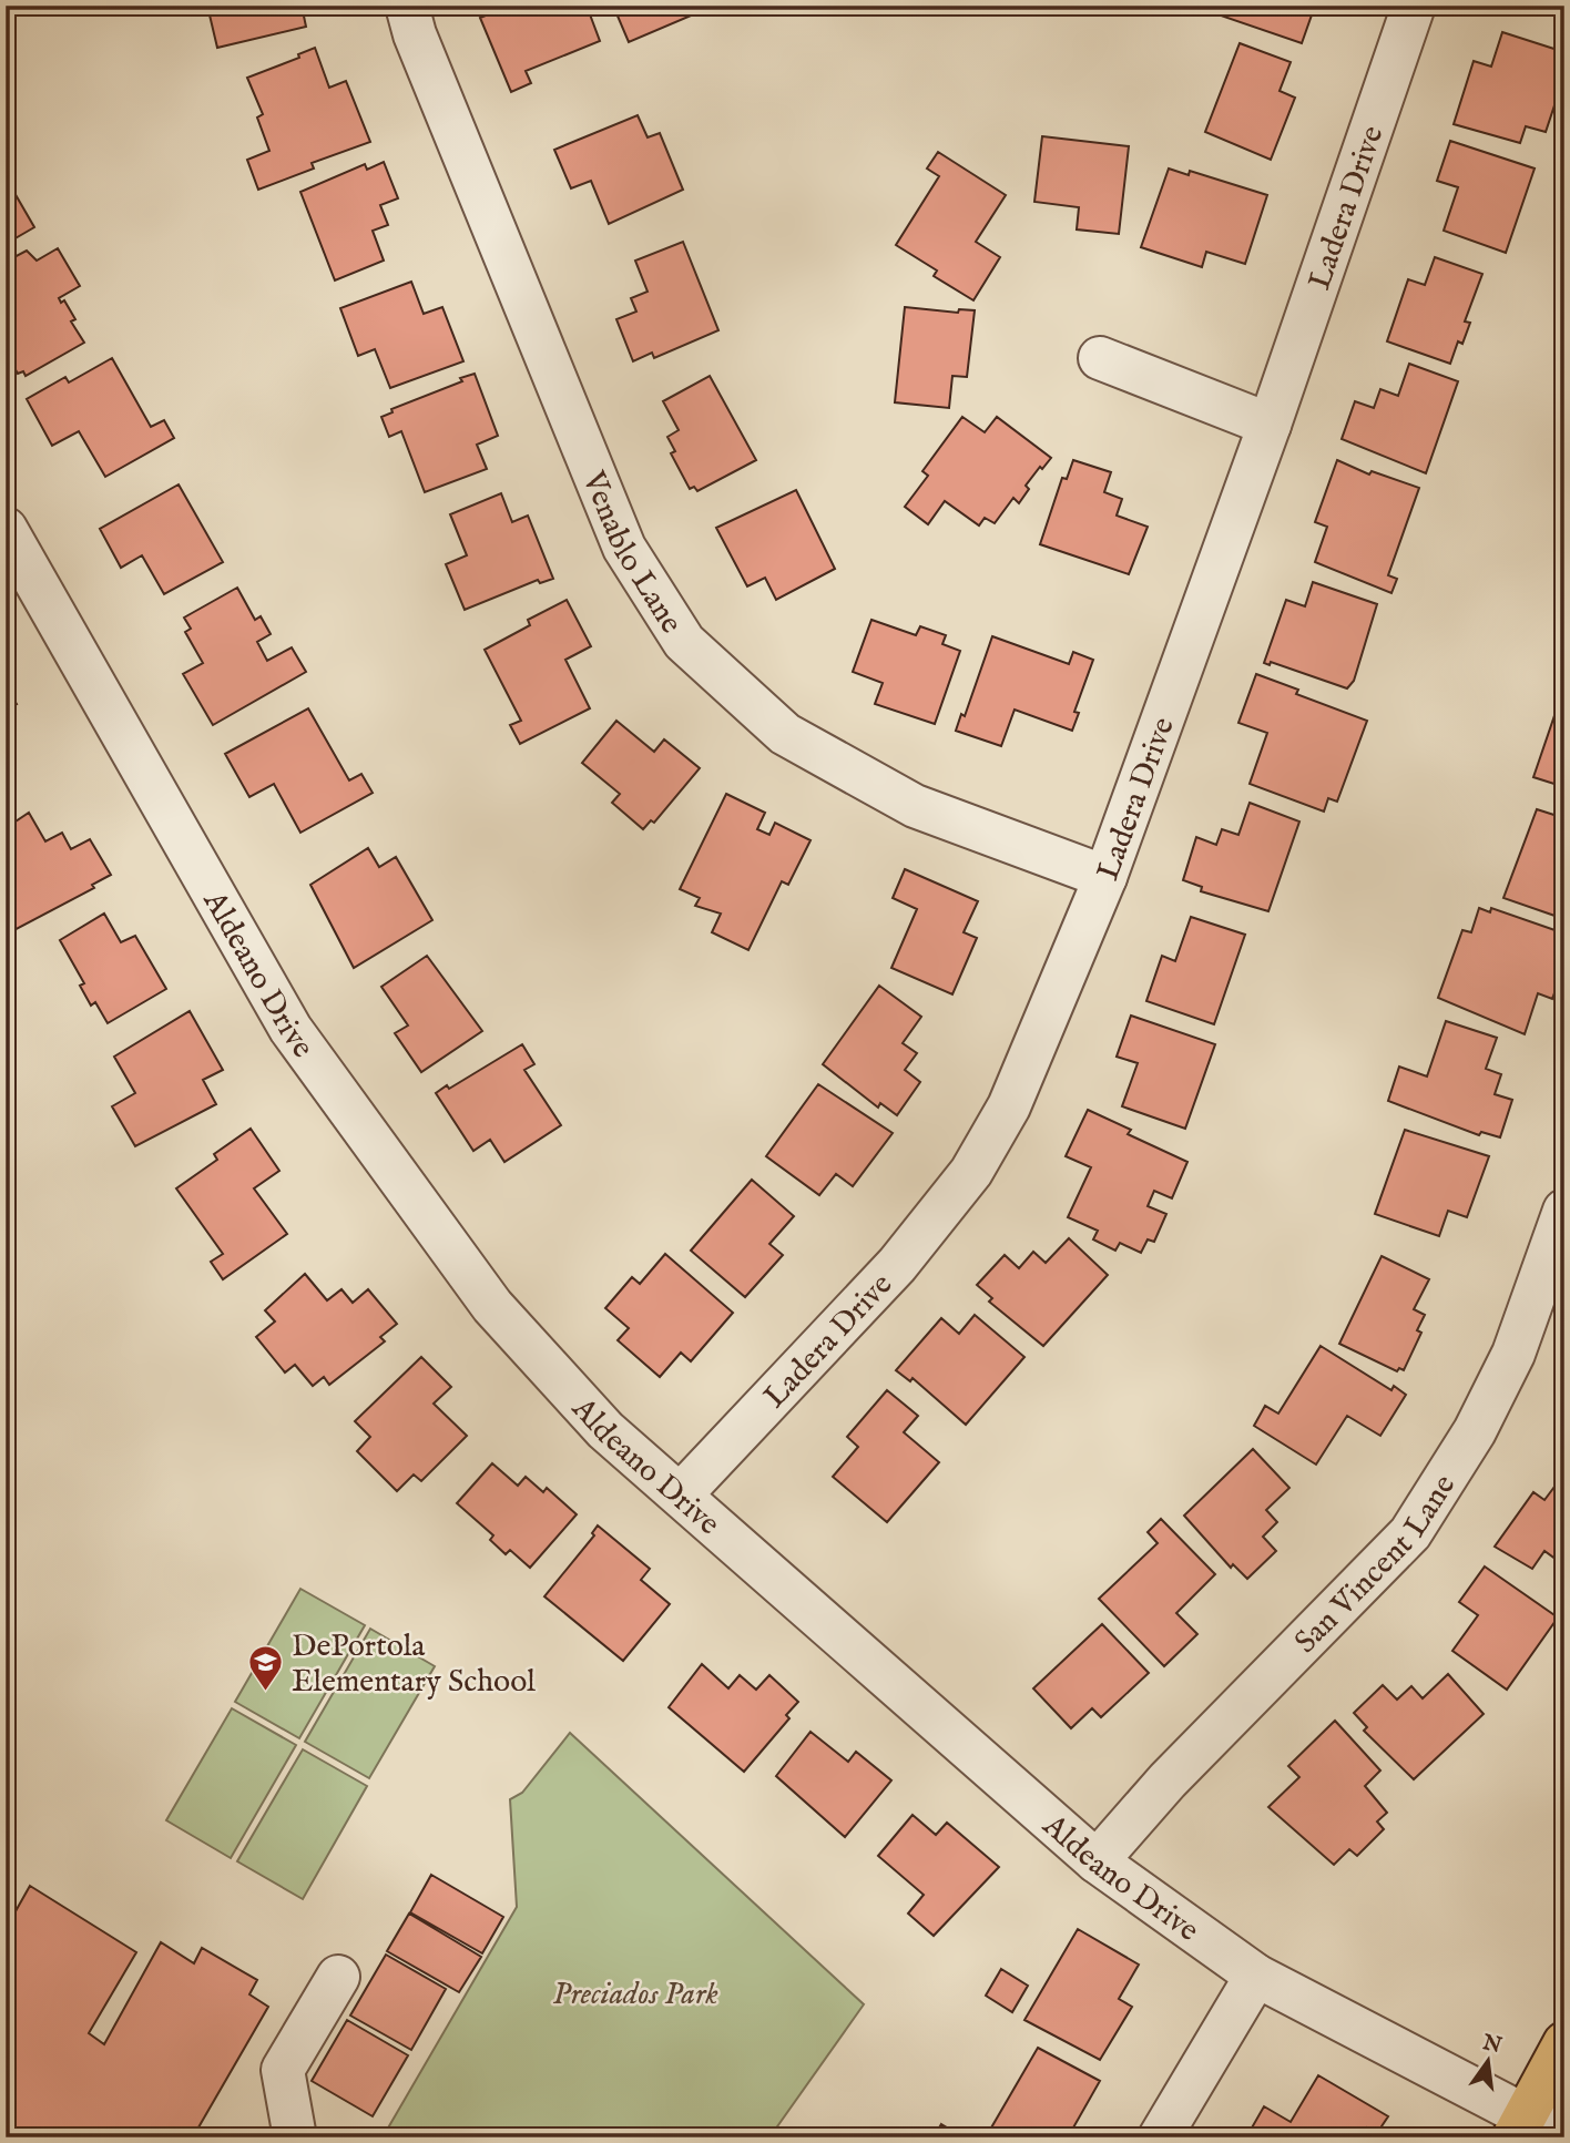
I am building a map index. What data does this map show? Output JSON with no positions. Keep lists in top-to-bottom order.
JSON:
{
  "streets": {
    "street": [
      "Ladera Drive",
      "Venablo Lane",
      "Aldeano Drive",
      "San Vincent Lane"
    ]
  },
  "crossings": [
    ["Ladera Drive", "Venablo Lane"],
    ["Ladera Drive", "Aldeano Drive"],
    ["Aldeano Drive", "San Vincent Lane"]
  ],
  "parks": ["Preciados Park"],
  "places": {
    "school or university": ["DePortola Elementary School"]
  },
  "north": "top"
}
